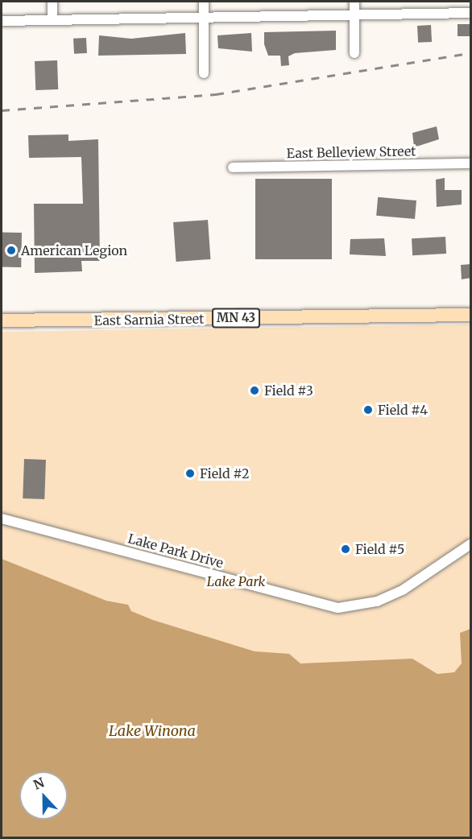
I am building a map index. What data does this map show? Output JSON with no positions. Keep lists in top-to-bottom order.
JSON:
{
  "streets": {
    "main road": ["MN 43", "East Sarnia Street"],
    "street": ["East Belleview Street", "Lake Park Drive"]
  },
  "water": ["Lake Winona"],
  "parks": ["Lake Park"],
  "places": [
    "American Legion",
    "Field #3",
    "Field #4",
    "Field #2",
    "Field #5"
  ],
  "north": "top"
}
